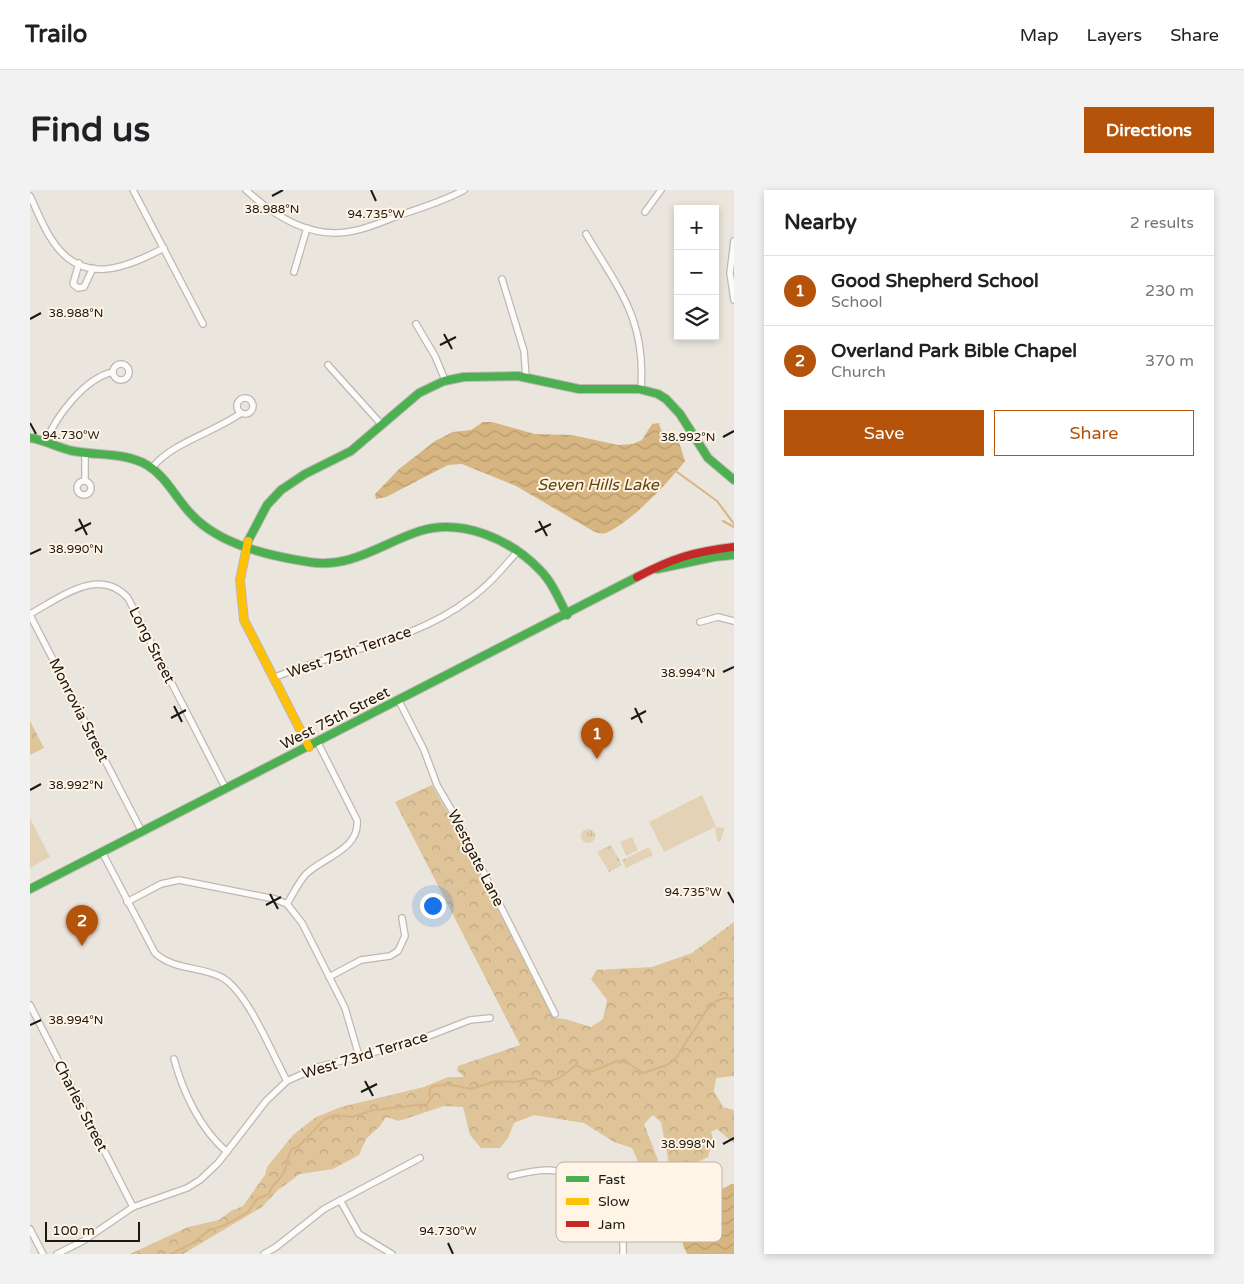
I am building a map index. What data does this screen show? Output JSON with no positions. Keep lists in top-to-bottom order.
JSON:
{
  "streets": {
    "street": [
      "Long Street",
      "West 75th Terrace",
      "Monrovia Street",
      "West 75th Street",
      "Westgate Lane",
      "West 73rd Terrace",
      "Charles Street"
    ]
  },
  "crossings": [
    ["Long Street", "Monrovia Street"],
    ["Long Street", "West 75th Street"],
    ["Monrovia Street", "West 75th Street"],
    ["West 75th Street", "Westgate Lane"],
    ["West 73rd Terrace", "Charles Street"]
  ],
  "water": ["Seven Hills Lake"],
  "legend": ["Fast", "Slow", "Jam"],
  "scale_bar": "100 m",
  "page": {
    "header": "Trailo",
    "nav": ["Map", "Layers", "Share"],
    "buttons": [
      "Directions",
      ["Save", "Share"]
    ],
    "title": "Find us",
    "heading": ["Nearby", "2 results"],
    "map_buttons": ["+", "−"],
    "list": [
      {
        "mark": "1",
        "name": "Good Shepherd School",
        "note": "School",
        "value": "230 m"
      },
      {
        "mark": "2",
        "name": "Overland Park Bible Chapel",
        "note": "Church",
        "value": "370 m"
      }
    ],
    "pins": ["1", "2"],
    "scale": "100 m"
  },
  "coordinates": [
    "38.988°N",
    "94.735°W",
    "94.730°W",
    "38.992°N",
    "38.990°N",
    "38.994°N",
    "38.998°N"
  ]
}
